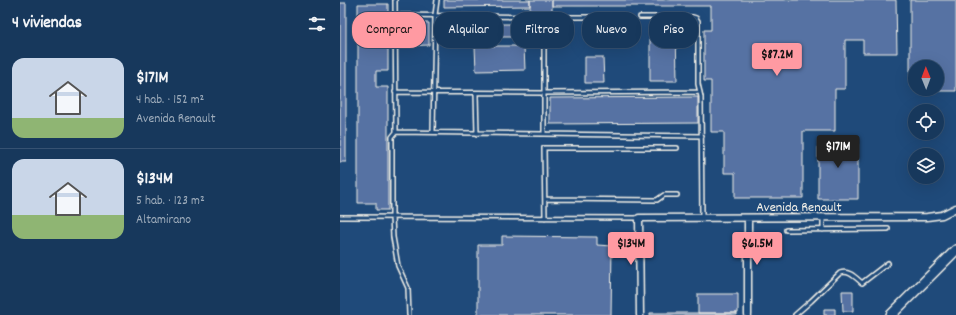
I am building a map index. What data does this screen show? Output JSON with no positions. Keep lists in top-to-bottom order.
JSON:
{
  "streets": {
    "street": ["Avenida Renault"]
  },
  "north": "top",
  "page": {
    "heading": "4 viviendas",
    "chip": [
      "Comprar",
      "Alquilar",
      "Filtros",
      "Nuevo",
      "Piso"
    ],
    "price": [
      "$87.2M",
      "$171M",
      "$134M",
      "$61.5M"
    ],
    "list": [
      {
        "name": "$171M",
        "note": "4 hab. · 152 m² · Avenida Renault"
      },
      {
        "name": "$134M",
        "note": "5 hab. · 123 m² · Altamirano"
      }
    ]
  }
}
